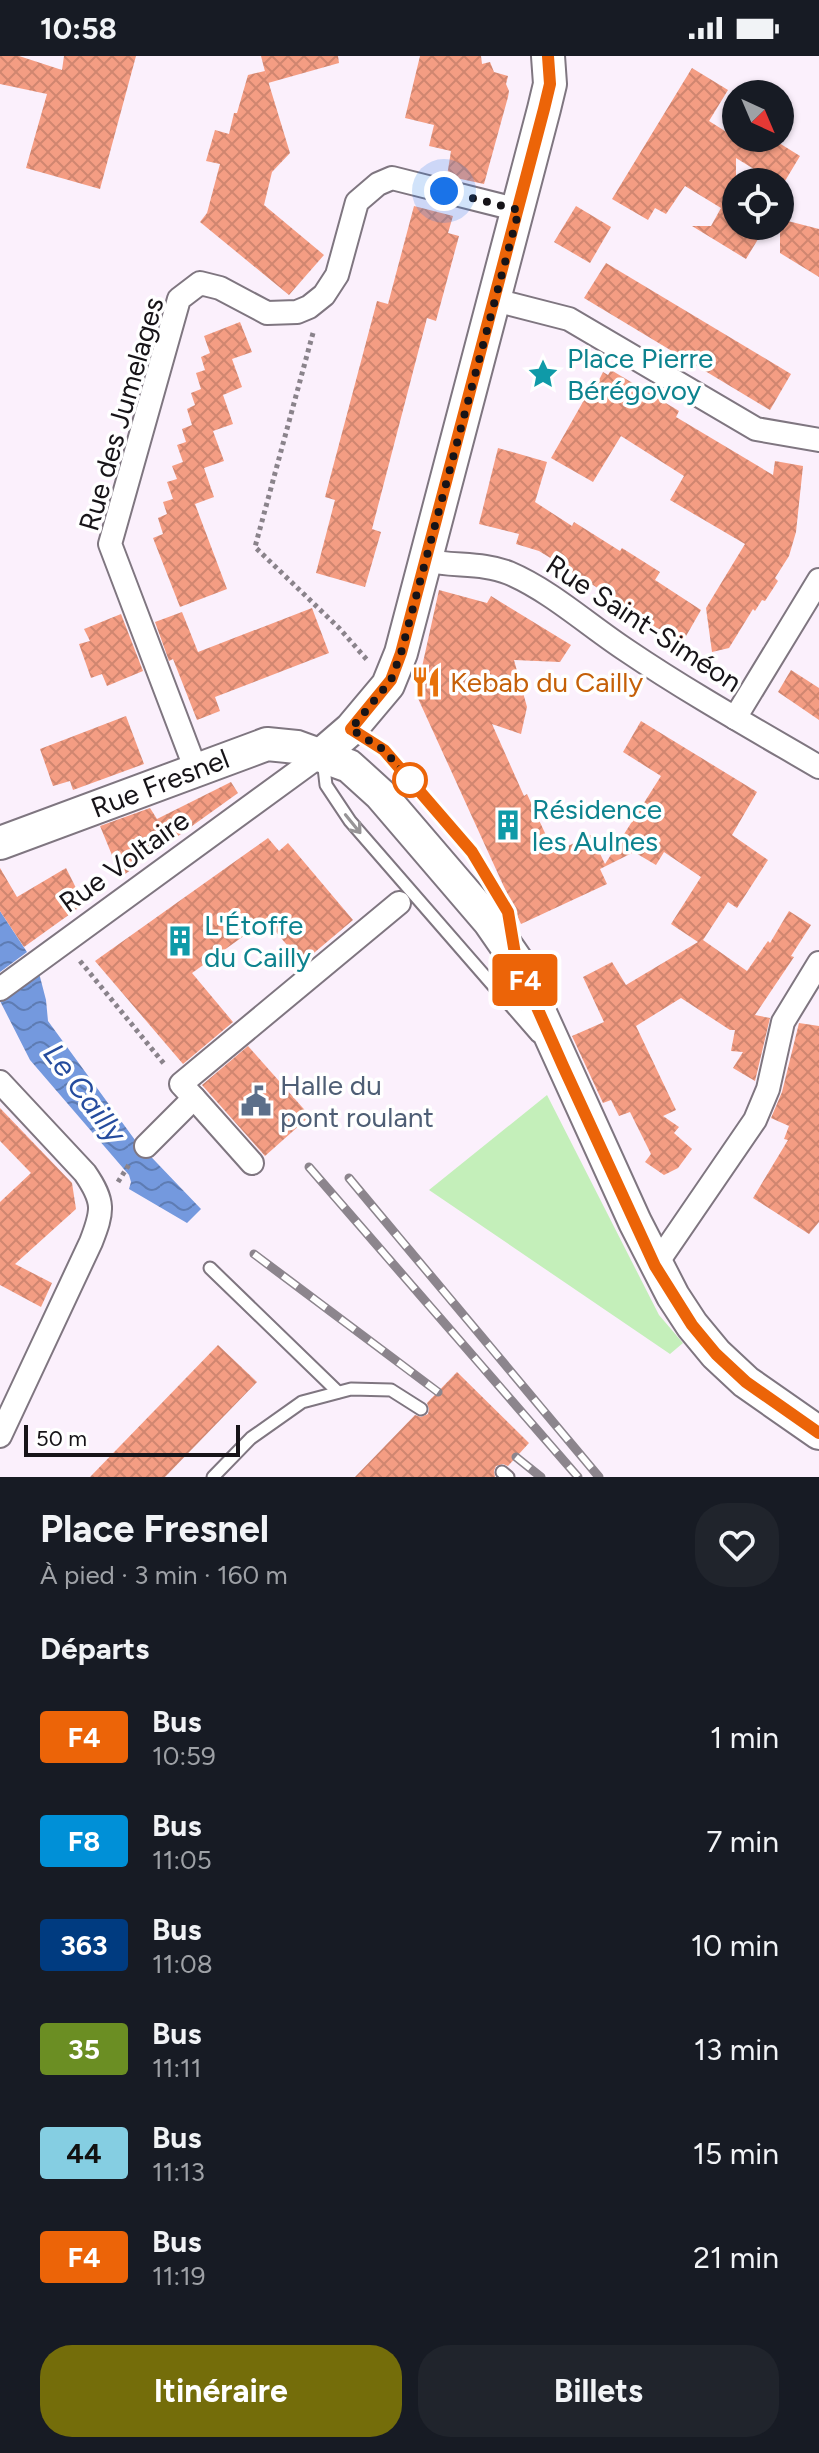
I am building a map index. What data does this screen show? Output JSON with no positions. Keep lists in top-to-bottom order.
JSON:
{
  "streets": {
    "street": [
      "Rue des Jumelages",
      "Rue Saint-Siméon",
      "Rue Fresnel",
      "Rue Voltaire"
    ]
  },
  "crossings": [
    ["Rue des Jumelages", "Rue Fresnel"],
    ["Rue Fresnel", "Rue Voltaire"]
  ],
  "water": ["Le Cailly"],
  "places": {
    "place": ["Place Pierre Bérégovoy"],
    "restaurant": ["Kebab du Cailly"],
    "building": ["Résidence les Aulnes", "L'Étoffe du Cailly"],
    "public building": ["Halle du pont roulant"]
  },
  "lines": ["bus line F4"],
  "scale_bar": "50 m",
  "north": "bottom right",
  "page": {
    "status": "10:58",
    "on_map": "F4",
    "scale": "50 m",
    "heading": [
      ["Place Fresnel", "À pied · 3 min · 160 m"],
      "Départs"
    ],
    "list": [
      {
        "mark": "F4",
        "name": "Bus",
        "note": "10:59",
        "value": "1 min"
      },
      {
        "mark": "F8",
        "name": "Bus",
        "note": "11:05",
        "value": "7 min"
      },
      {
        "mark": "363",
        "name": "Bus",
        "note": "11:08",
        "value": "10 min"
      },
      {
        "mark": "35",
        "name": "Bus",
        "note": "11:11",
        "value": "13 min"
      },
      {
        "mark": "44",
        "name": "Bus",
        "note": "11:13",
        "value": "15 min"
      },
      {
        "mark": "F4",
        "name": "Bus",
        "note": "11:19",
        "value": "21 min"
      }
    ],
    "buttons": ["Itinéraire", "Billets"]
  }
}
